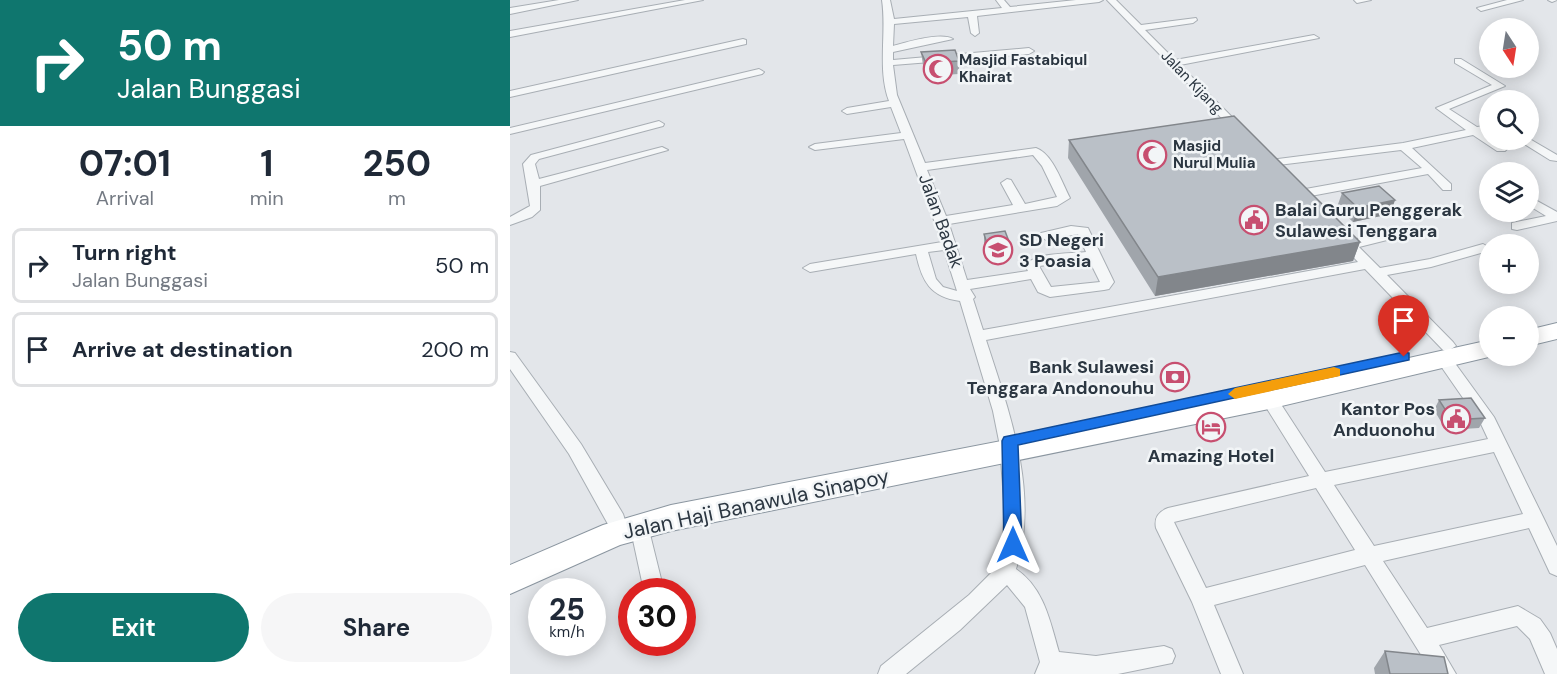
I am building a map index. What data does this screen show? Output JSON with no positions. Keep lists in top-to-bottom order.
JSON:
{
  "streets": {
    "highway": ["Jalan Haji Banawula Sinapoy"],
    "street": ["Jalan Kijang", "Jalan Badak"]
  },
  "crossings": [
    ["Jalan Badak", "Jalan Haji Banawula Sinapoy"]
  ],
  "places": {
    "mosque": ["Masjid Fastabiqul Khairat", "Masjid Nurul Mulia"],
    "public building": ["Balai Guru Penggerak Sulawesi Tenggara", "Kantor Pos Anduonohu"],
    "school or university": ["SD Negeri 3 Poasia"],
    "bank": ["Bank Sulawesi Tenggara Andonouhu"],
    "hotel": ["Amazing Hotel"]
  },
  "north": "bottom",
  "page": {
    "turn": ["50 m", "Jalan Bunggasi"],
    "map_buttons": ["+", "−"],
    "eta": [
      "07:01",
      "Arrival",
      "1",
      "min",
      "250",
      "m"
    ],
    "list": [
      {
        "name": "Turn right",
        "note": "Jalan Bunggasi",
        "value": "50 m"
      },
      {
        "name": "Arrive at destination",
        "value": "200 m"
      }
    ],
    "speed": "25 km/h",
    "limit": "30",
    "buttons": ["Exit", "Share"]
  }
}
